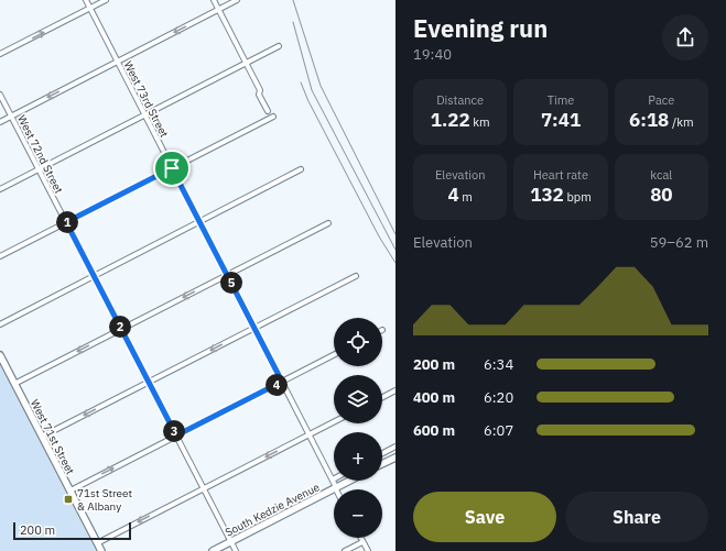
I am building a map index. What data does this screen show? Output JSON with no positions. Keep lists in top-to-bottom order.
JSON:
{
  "streets": {
    "main road": ["West 71st Street", "South Kedzie Avenue"],
    "street": ["West 73rd Street", "West 72nd Street"]
  },
  "crossings": [
    ["West 73rd Street", "South Kedzie Avenue"],
    ["West 72nd Street", "South Kedzie Avenue"]
  ],
  "places": {
    "transit": ["71st Street & Albany"]
  },
  "scale_bar": "200 m",
  "page": {
    "heading": ["Evening run", "19:40"],
    "stats": [
      ["Distance", "1.22 km"],
      ["Time", "7:41"],
      ["Pace", "6:18 /km"],
      ["Elevation", "4 m"],
      ["Heart rate", "132 bpm"],
      ["kcal", "80"]
    ],
    "pins": [
      "1",
      "5",
      "2",
      "4",
      "3"
    ],
    "chart": ["Elevation", "59–62 m"],
    "map_buttons": ["+", "−"],
    "list": [
      {
        "name": "200 m",
        "note": "6:34"
      },
      {
        "name": "400 m",
        "note": "6:20"
      },
      {
        "name": "600 m",
        "note": "6:07"
      }
    ],
    "buttons": ["Save", "Share"],
    "scale": "200 m"
  }
}
